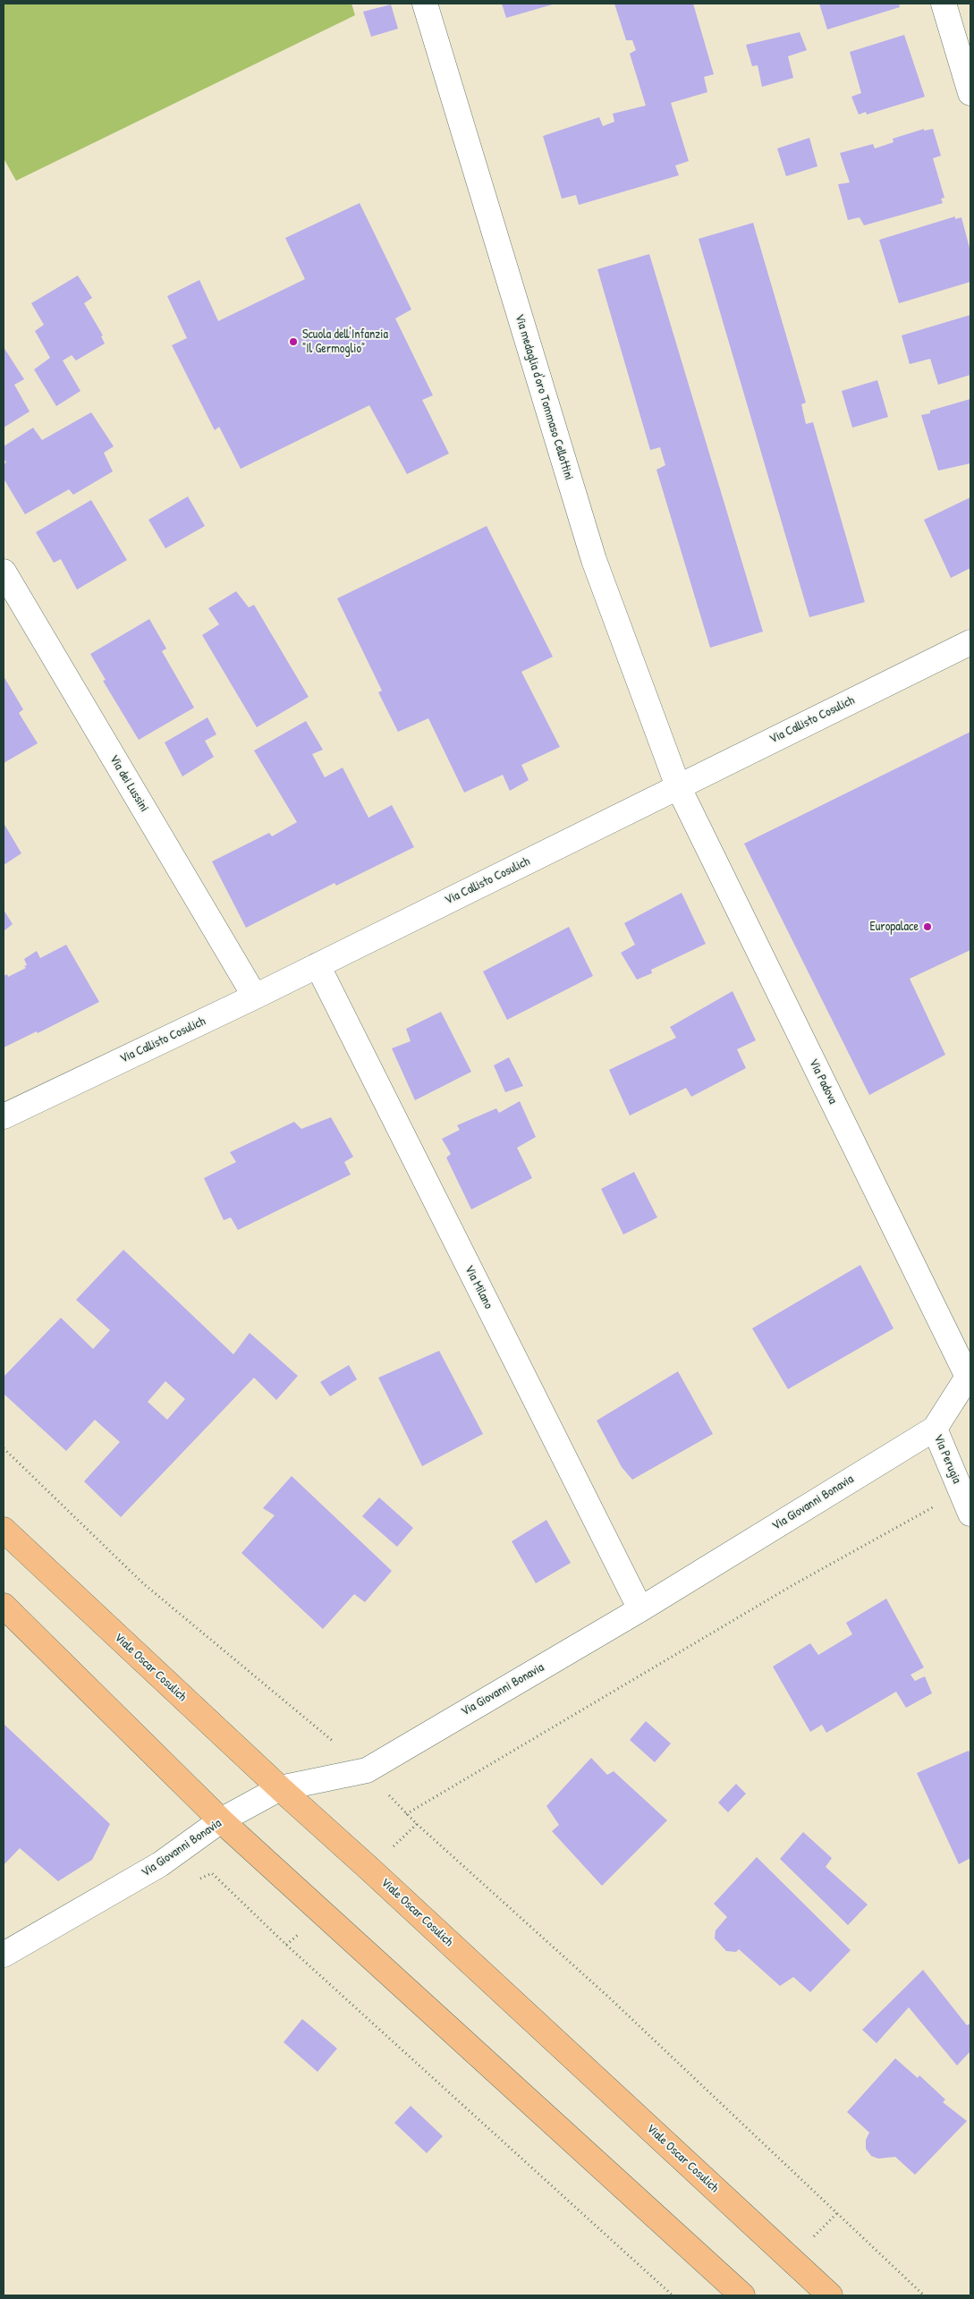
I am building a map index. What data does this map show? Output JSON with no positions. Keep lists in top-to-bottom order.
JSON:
{
  "streets": {
    "main road": ["Viale Oscar Cosulich"],
    "street": [
      "Via medaglia d'oro Tommaso Cellottini",
      "Via Callisto Cosulich",
      "Via dei Lussini",
      "Via Padova",
      "Via Milano",
      "Via Perugia",
      "Via Giovanni Bonavia"
    ]
  },
  "crossings": [
    ["Via medaglia d'oro Tommaso Cellottini", "Via Callisto Cosulich"],
    ["Via medaglia d'oro Tommaso Cellottini", "Via Padova"],
    ["Via Callisto Cosulich", "Via dei Lussini"],
    ["Via Callisto Cosulich", "Via Padova"],
    ["Via Callisto Cosulich", "Via Milano"],
    ["Via Padova", "Via Giovanni Bonavia"],
    ["Via Milano", "Via Giovanni Bonavia"],
    ["Via Perugia", "Via Giovanni Bonavia"],
    ["Via Giovanni Bonavia", "Viale Oscar Cosulich"]
  ],
  "places": ["Scuola dell'Infanzia \"Il Germoglio\"", "Europalace"]
}
